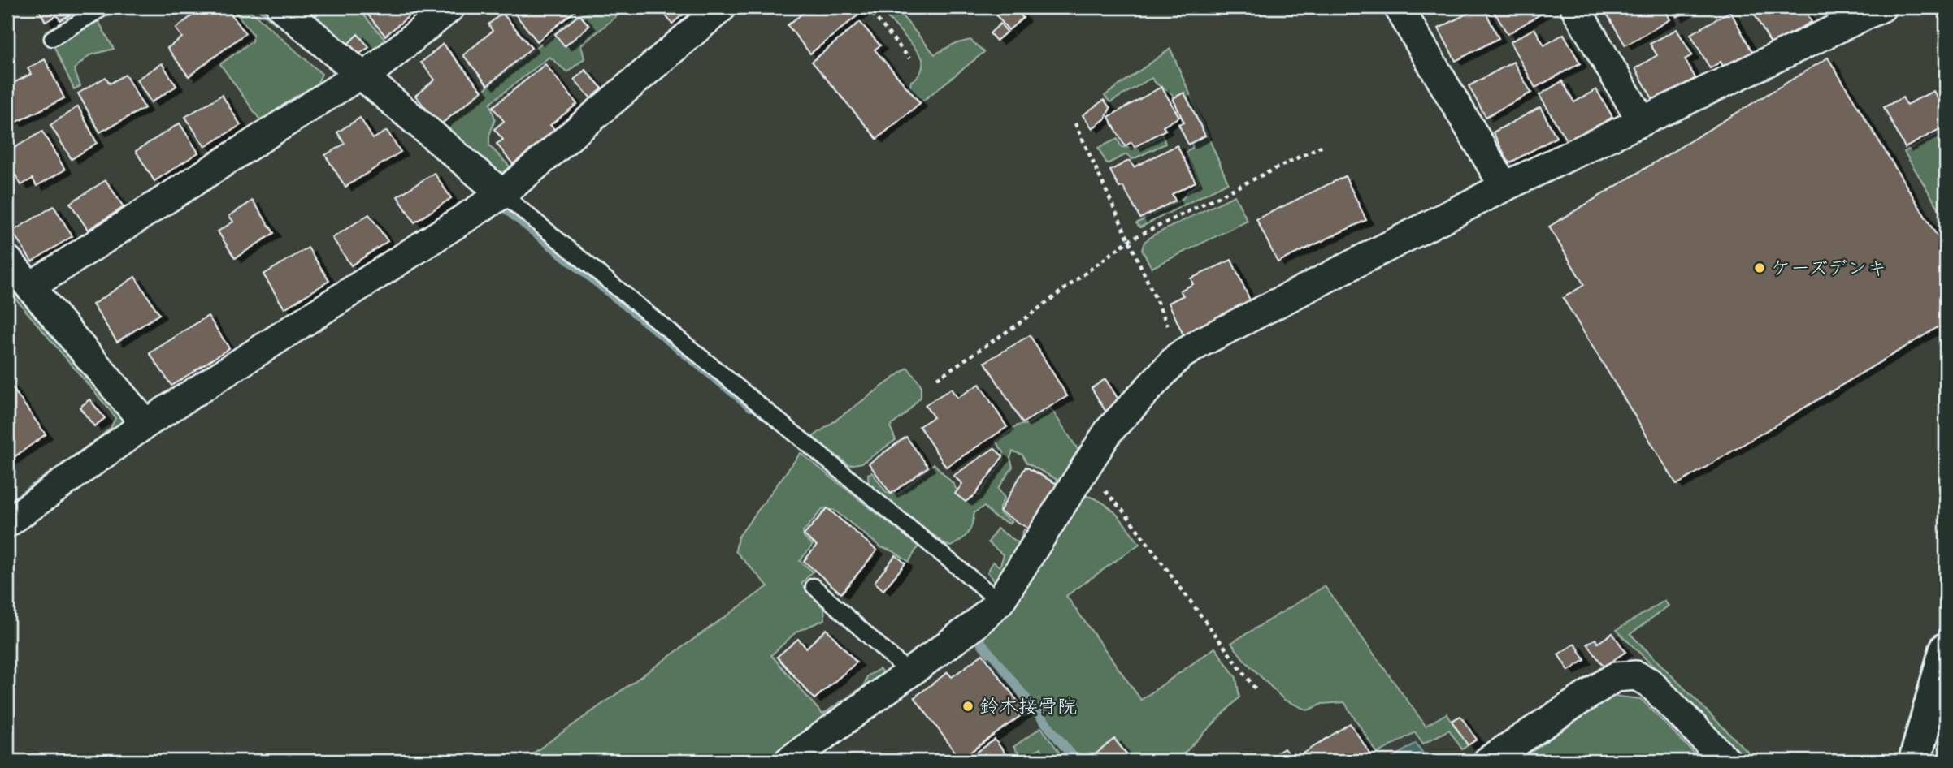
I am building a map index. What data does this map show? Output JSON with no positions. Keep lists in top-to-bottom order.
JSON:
{
  "places": ["ケーズデンキ", "鈴木接骨院"]
}
